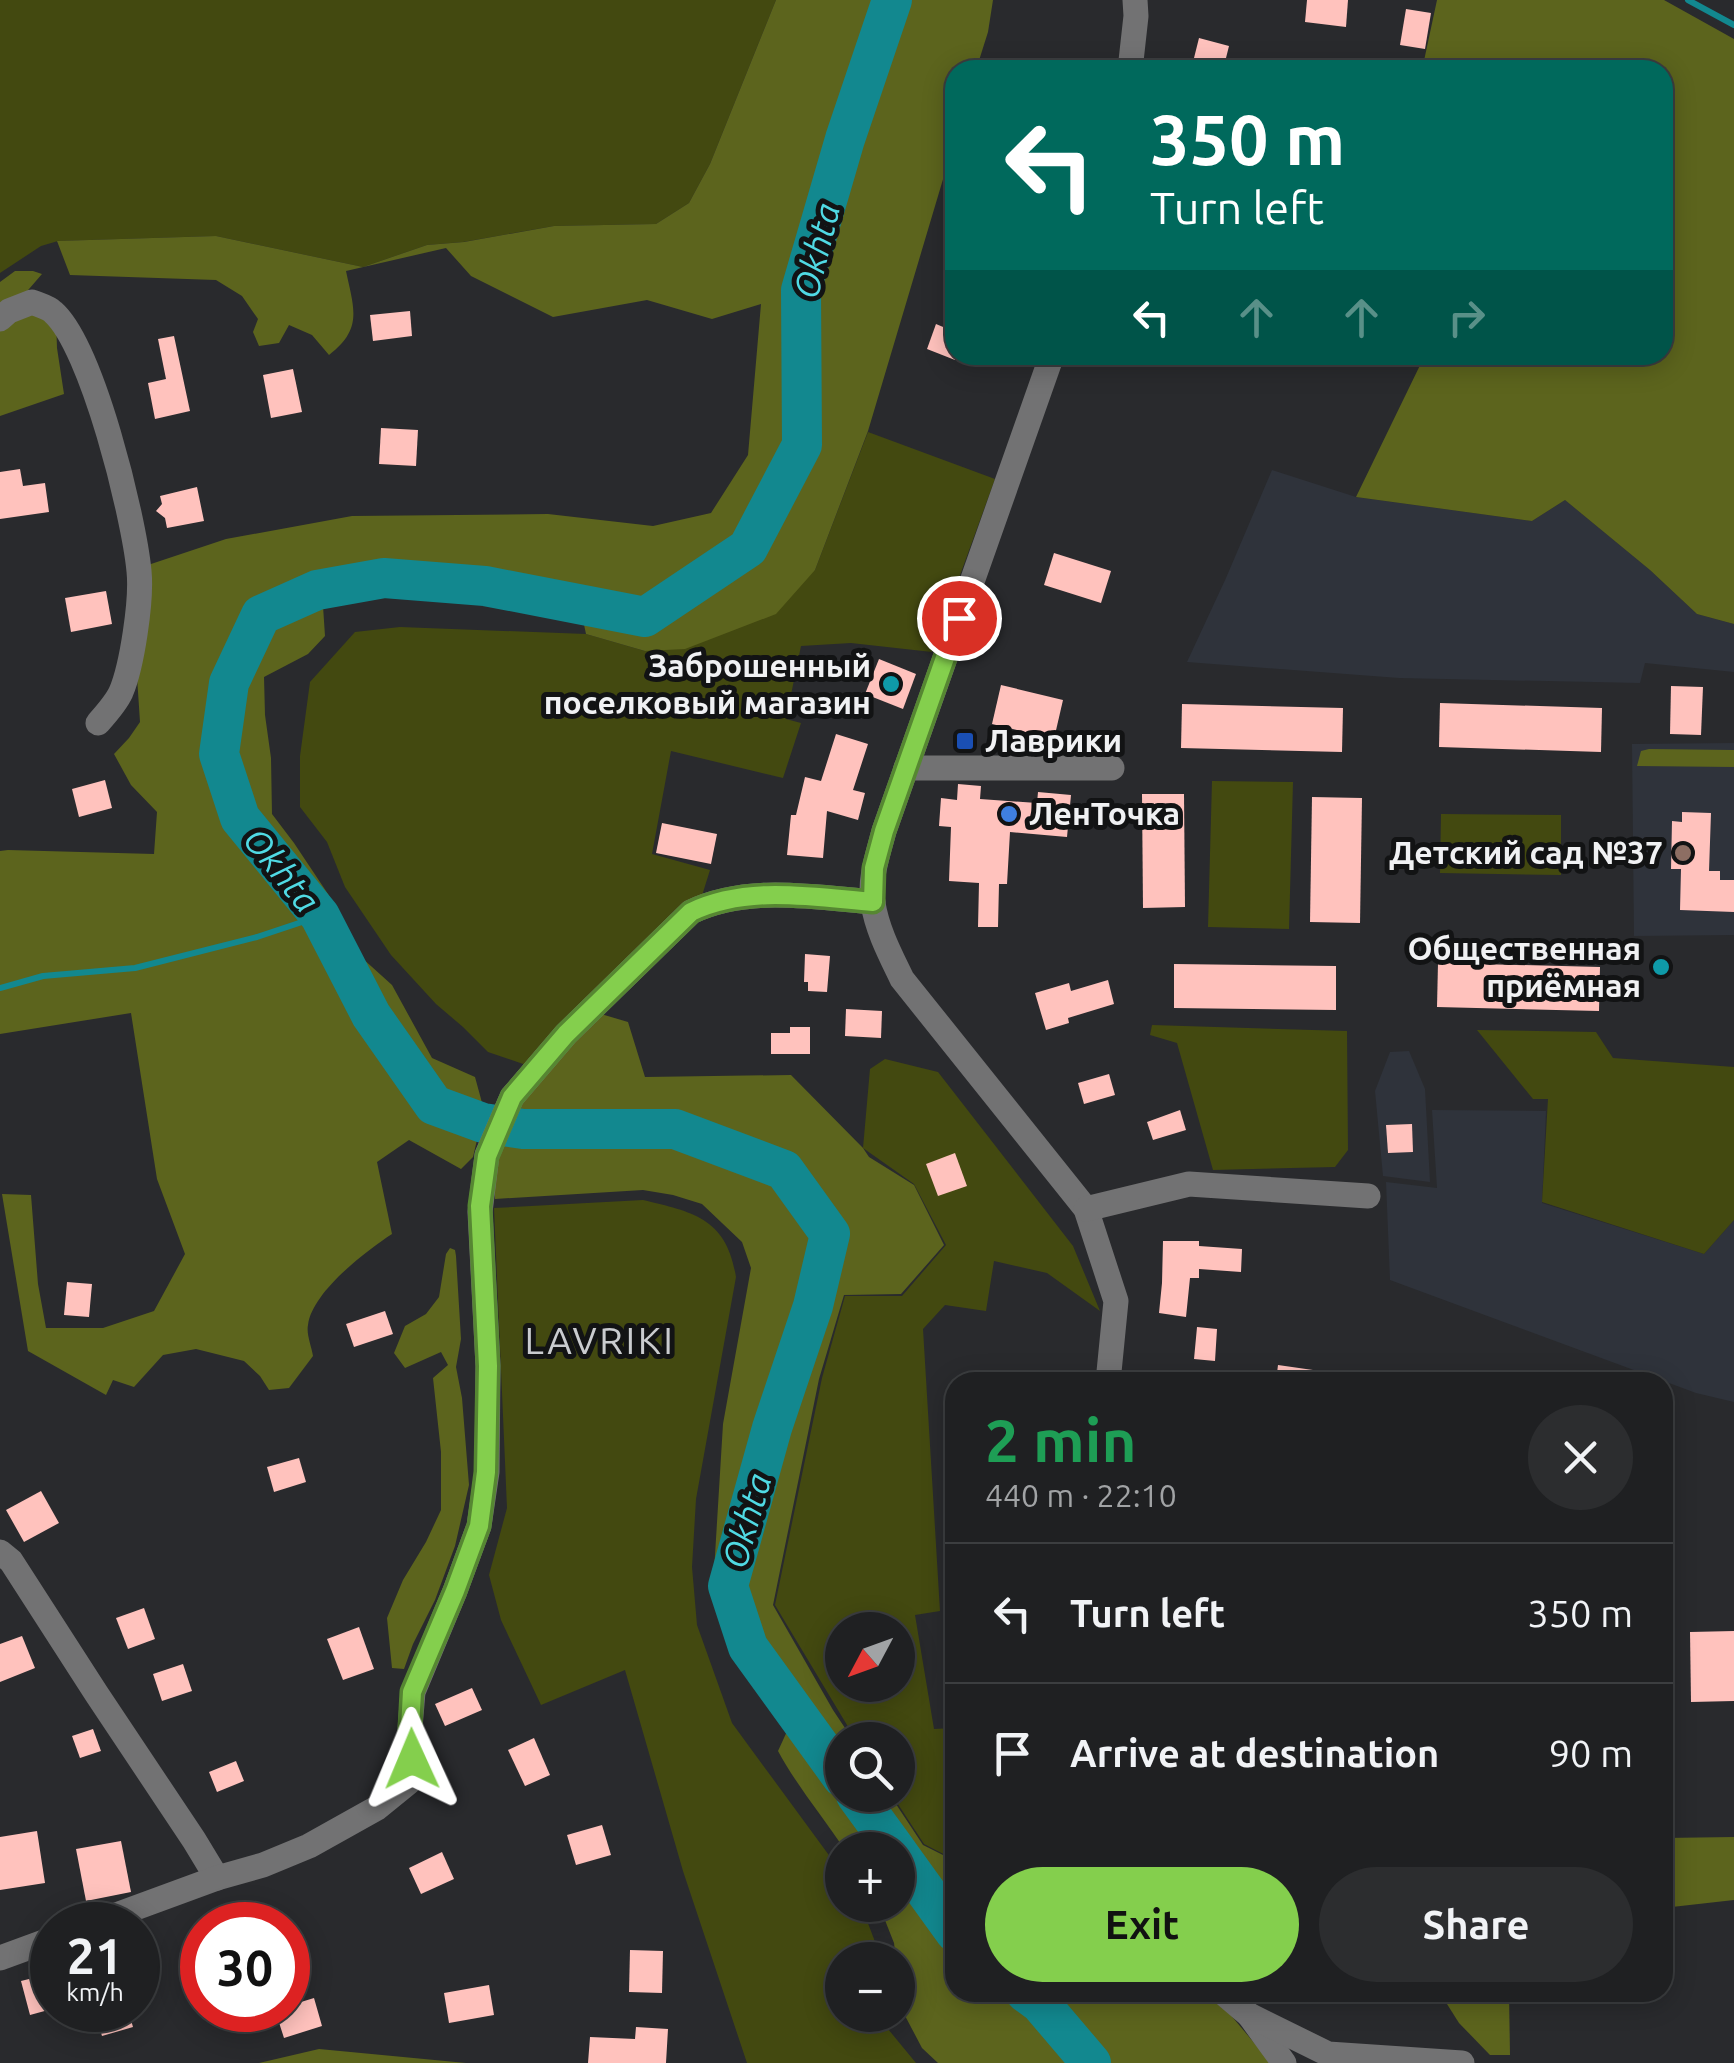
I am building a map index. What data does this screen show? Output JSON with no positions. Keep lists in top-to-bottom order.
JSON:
{
  "districts": ["LAVRIKI"],
  "water": ["Okhta"],
  "places": {
    "other": [
      "Заброшенный поселковый магазин",
      "ЛенТочка",
      "Детский сад №37",
      "Общественная приёмная"
    ],
    "transit": ["Лаврики"]
  },
  "north": "bottom left",
  "page": {
    "turn": ["350 m", "Turn left"],
    "heading": ["2 min", "440 m · 22:10"],
    "list": [
      {
        "name": "Turn left",
        "value": "350 m"
      },
      {
        "name": "Arrive at destination",
        "value": "90 m"
      }
    ],
    "map_buttons": ["+", "−"],
    "buttons": ["Exit", "Share"],
    "speed": "21 km/h",
    "limit": "30"
  }
}
